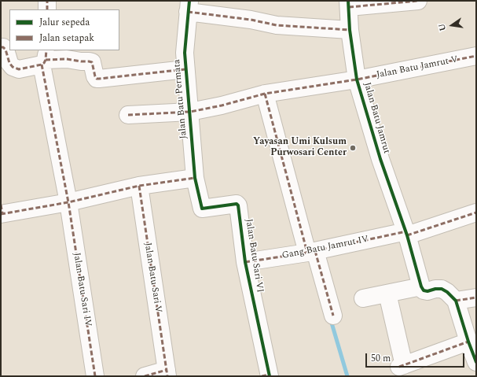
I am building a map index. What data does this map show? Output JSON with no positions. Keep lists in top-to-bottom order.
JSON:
{
  "streets": {
    "street": [
      "Jalan Batu Jamrut V",
      "Jalan Batu Permata",
      "Jalan Batu Jamrut",
      "Gang Batu Jamrut IV",
      "Jalan Batu Sari VI",
      "Jalan Batu Sari V",
      "Jalan Batu Sari IV"
    ]
  },
  "crossings": [
    ["Jalan Batu Jamrut V", "Jalan Batu Permata"],
    ["Jalan Batu Jamrut V", "Jalan Batu Jamrut"],
    ["Jalan Batu Permata", "Jalan Batu Sari VI"],
    ["Jalan Batu Jamrut", "Gang Batu Jamrut IV"],
    ["Gang Batu Jamrut IV", "Jalan Batu Sari VI"]
  ],
  "places": ["Yayasan Umi Kulsum Purwosari Center"],
  "legend": ["Jalur sepeda", "Jalan setapak"],
  "scale_bar": "50 m",
  "north": "left"
}
